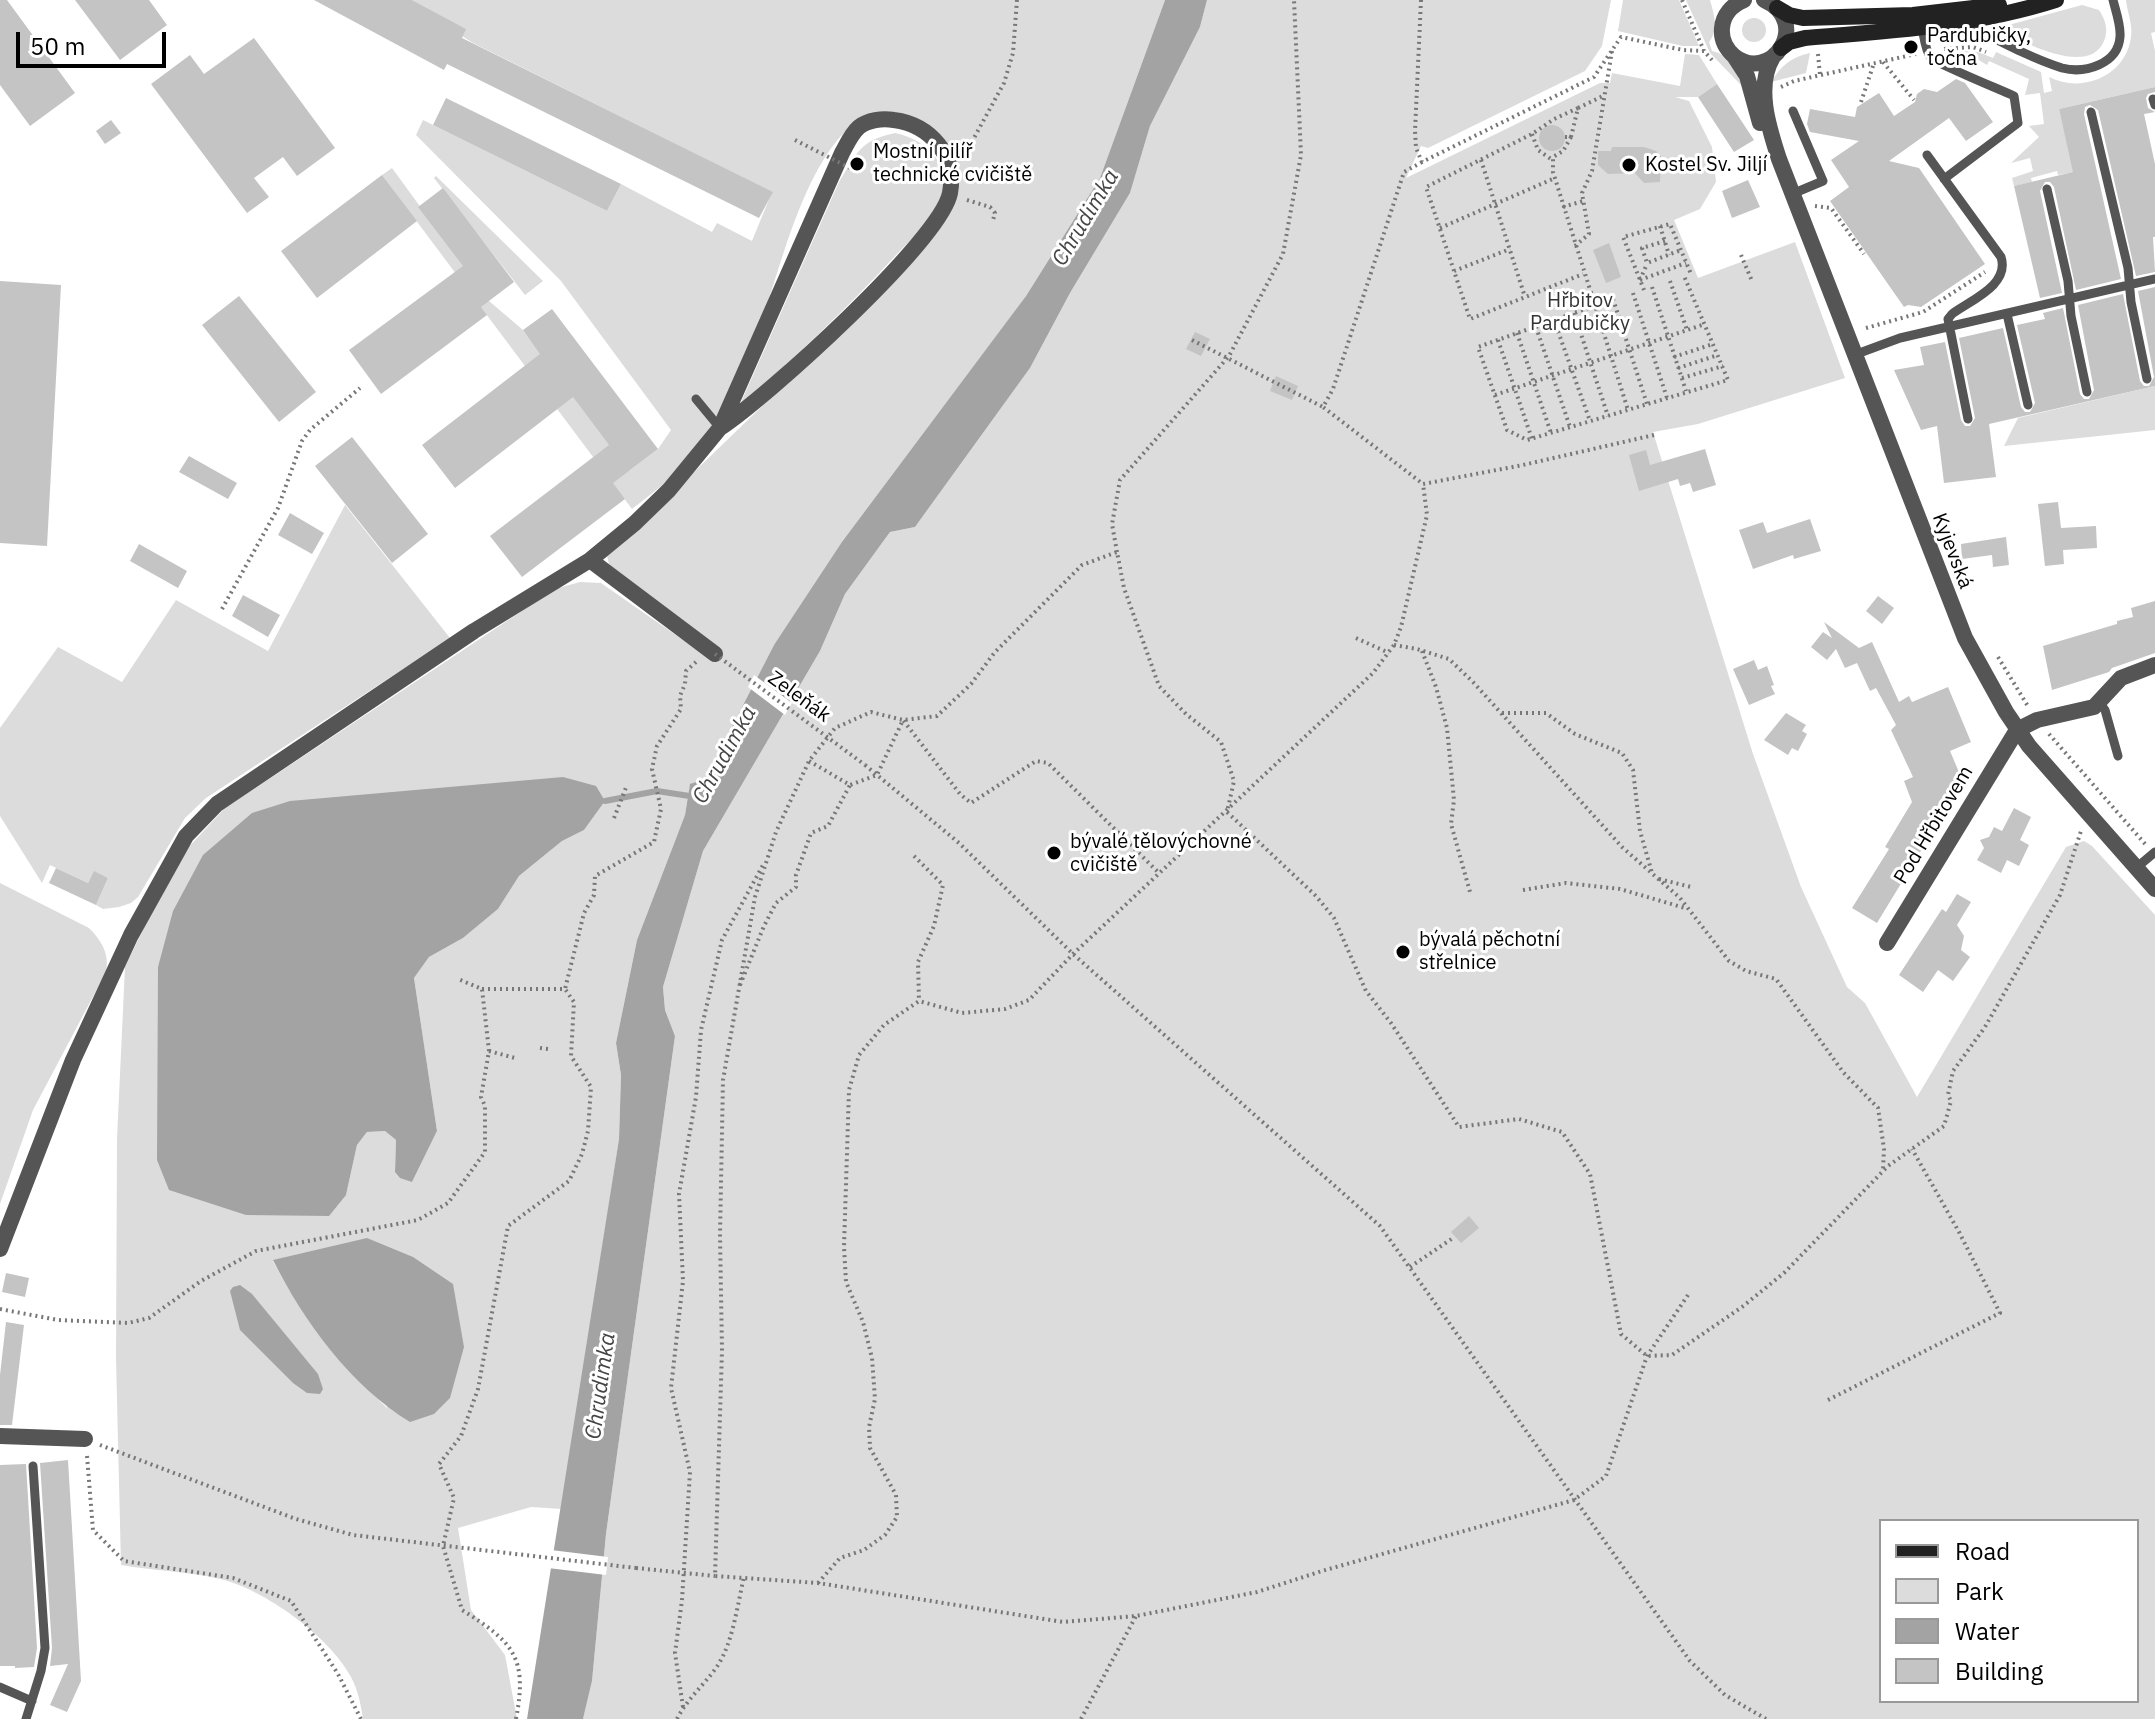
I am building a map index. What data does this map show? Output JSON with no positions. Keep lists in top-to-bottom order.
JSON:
{
  "streets": {
    "street": ["Kyjevská", "Pod Hřbitovem"],
    "path": ["Zeleňák"]
  },
  "crossings": [
    ["Kyjevská", "Pod Hřbitovem"]
  ],
  "water": ["Chrudimka"],
  "parks": ["Hřbitov Pardubičky"],
  "places": [
    "Pardubičky, točna",
    "Mostní pilíř technické cvičiště",
    "Kostel Sv. Jiljí",
    "bývalé tělovýchovné cvičiště",
    "bývalá pěchotní střelnice"
  ],
  "legend": [
    "Road",
    "Park",
    "Water",
    "Building"
  ],
  "scale_bar": "50 m"
}
